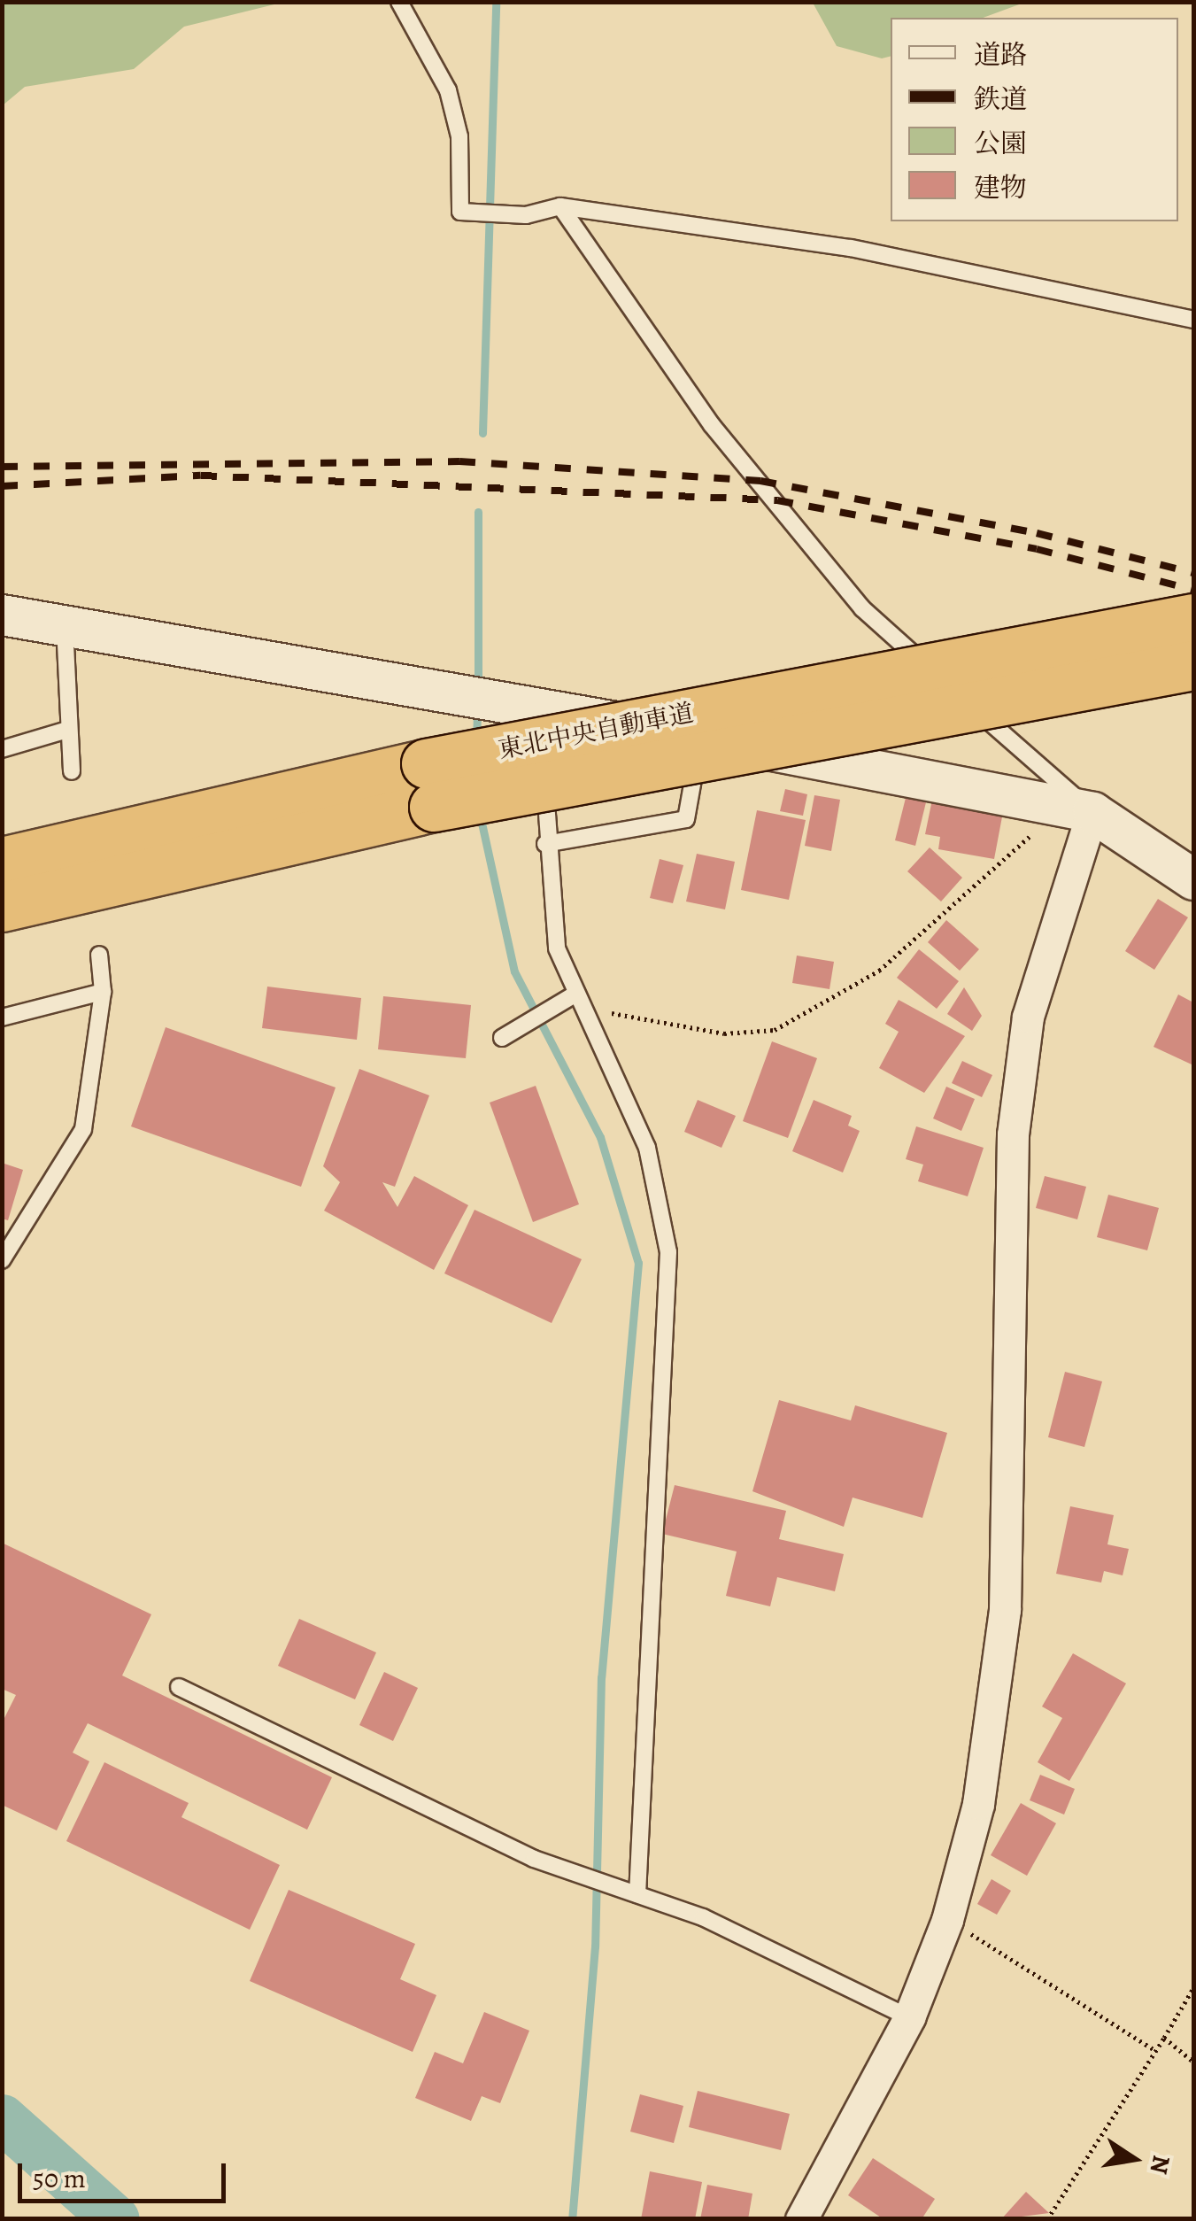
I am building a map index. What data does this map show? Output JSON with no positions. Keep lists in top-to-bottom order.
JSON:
{
  "streets": {
    "highway": ["東北中央自動車道"]
  },
  "legend": [
    "道路",
    "鉄道",
    "公園",
    "建物"
  ],
  "scale_bar": "50 m",
  "north": "right"
}
